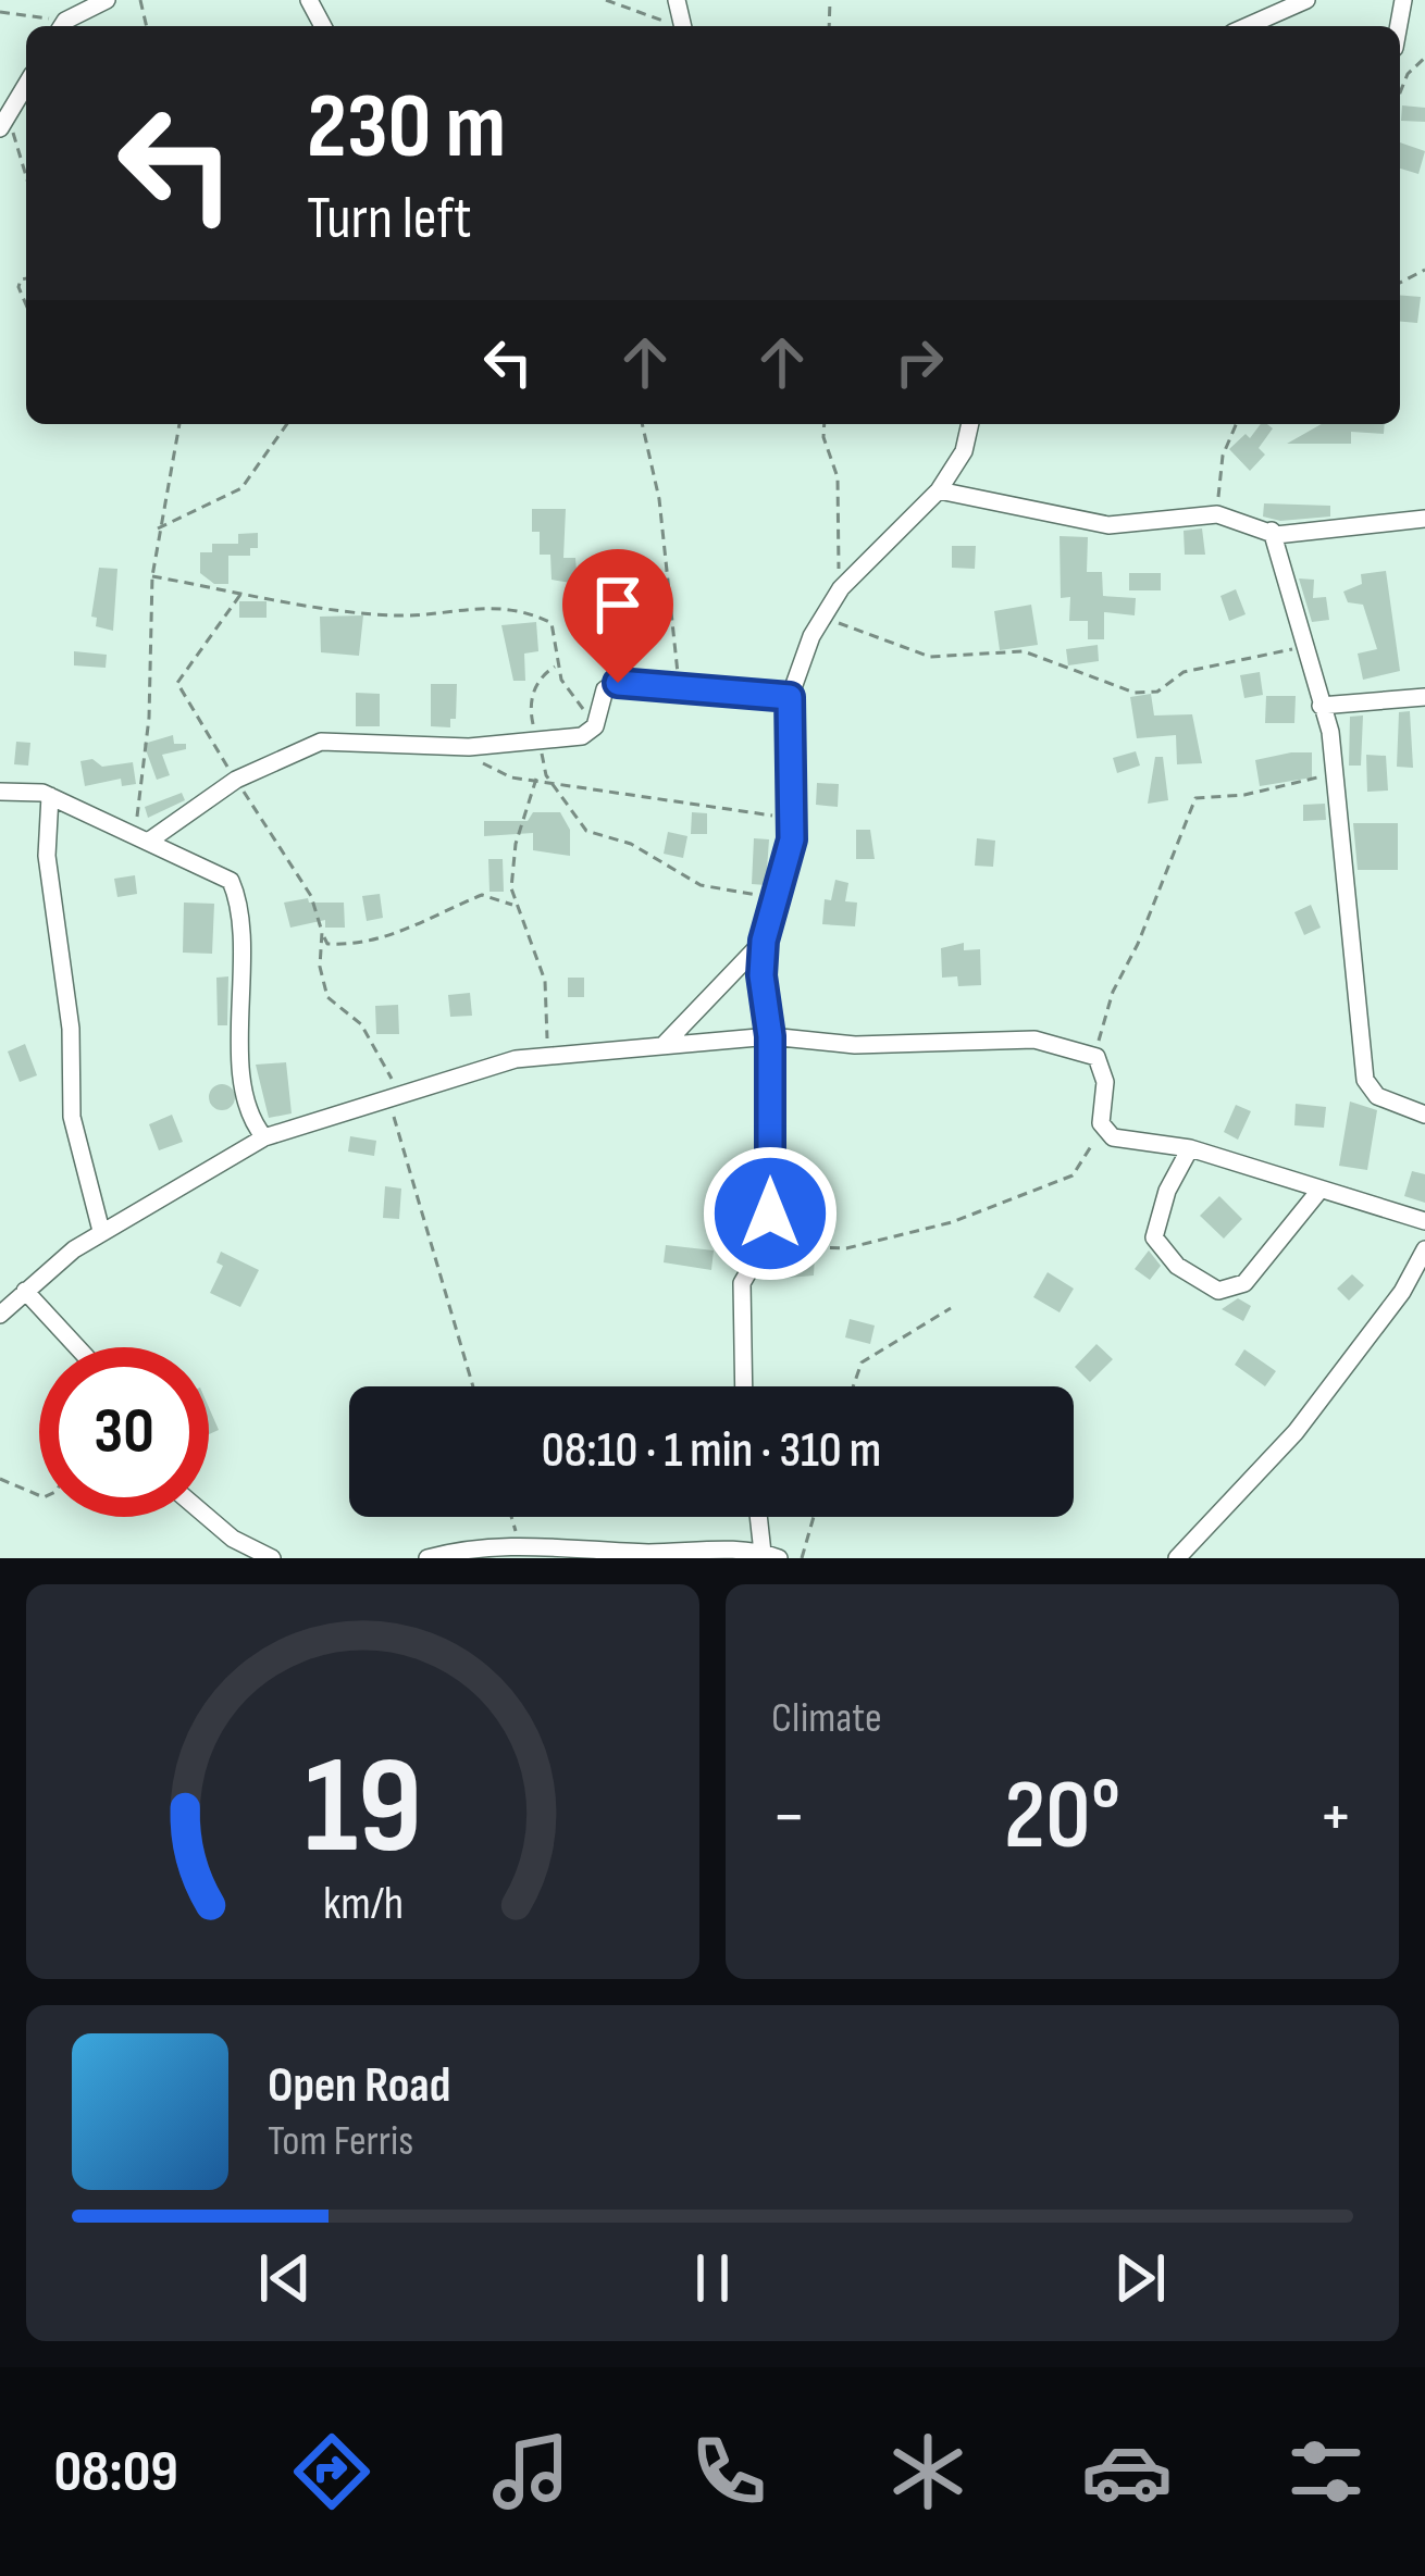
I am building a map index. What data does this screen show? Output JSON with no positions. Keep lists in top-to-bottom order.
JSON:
{
  "page": {
    "turn": ["230 m", "Turn left"],
    "limit": "30",
    "trip": "08:10 · 1 min · 310 m",
    "tile": "Climate",
    "heat": ["−", "20°", "+"],
    "song": ["Open Road", "Tom Ferris"],
    "tabs": "08:09",
    "gauge": ["19", "km/h"]
  }
}
